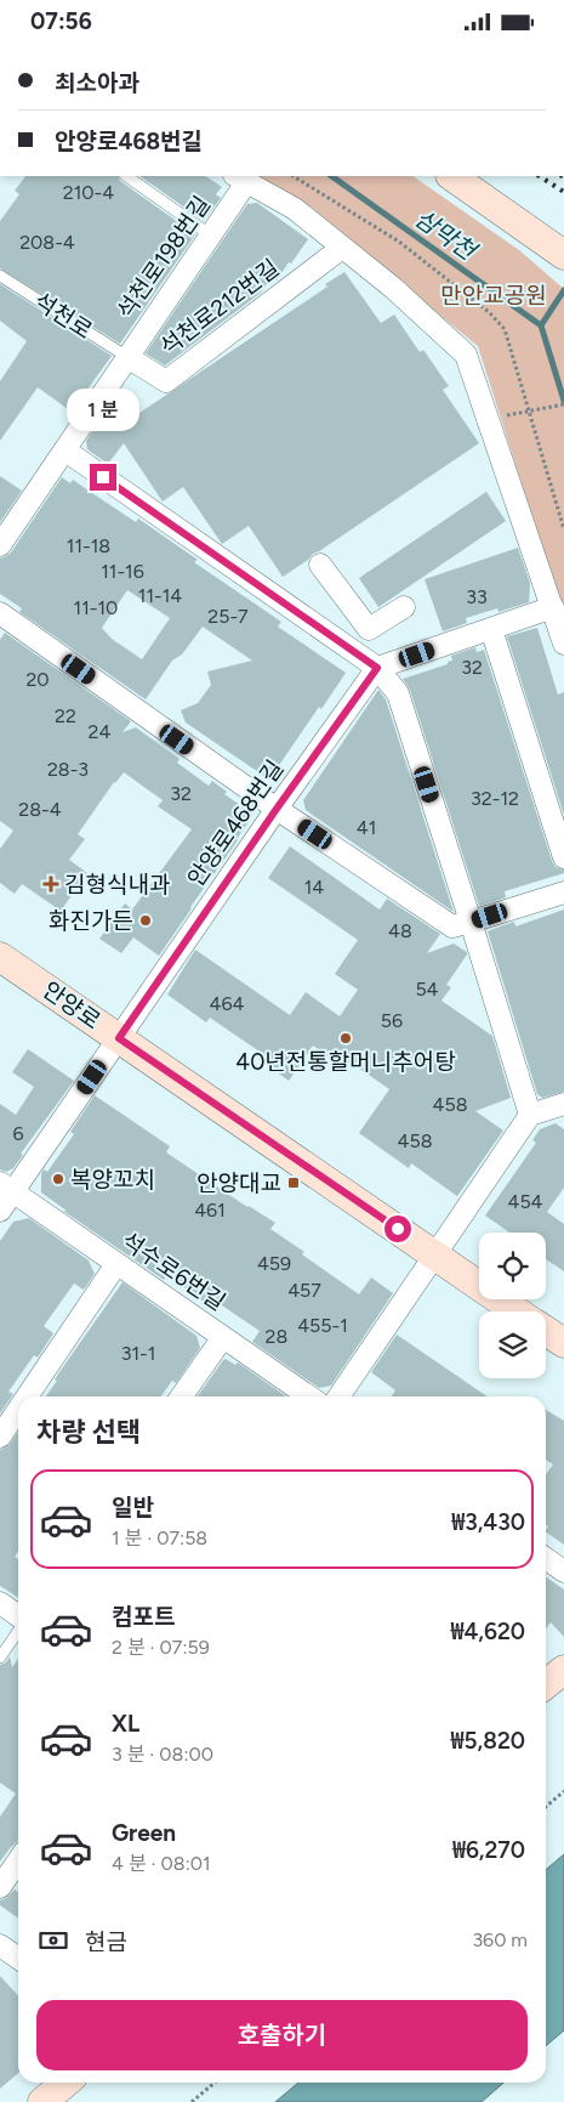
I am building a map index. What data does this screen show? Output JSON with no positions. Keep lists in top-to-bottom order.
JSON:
{
  "streets": {
    "street": [
      "석천로198번길",
      "석천로212번길",
      "안양로468번길",
      "안양로",
      "석수로6번길"
    ],
    "lane": ["석천로"]
  },
  "crossings": [
    ["석천로198번길", "석천로212번길"],
    ["석천로198번길", "석천로"],
    ["석천로212번길", "석천로"],
    ["안양로468번길", "안양로"],
    ["안양로468번길", "석수로6번길"]
  ],
  "water": ["삼막천"],
  "parks": ["만안교공원"],
  "places": {
    "health": ["김형식내과"],
    "other": ["화진가든", "40년전통할머니추어탕", "복양꼬치"],
    "transit": ["안양대교"]
  },
  "house_numbers": [
    "210-4",
    "208-4",
    "11-18",
    "11-16",
    "11-14",
    "33",
    "11-10",
    "25-7",
    "32",
    "20",
    "22",
    "24",
    "28-3",
    "32",
    "32-12",
    "28-4",
    "41",
    "14",
    "48",
    "54",
    "464",
    "56",
    "458",
    "6",
    "458",
    "454",
    "461",
    "459",
    "457",
    "455-1",
    "28",
    "31-1"
  ],
  "page": {
    "status": "07:56",
    "banner": ["최소아과", "안양로468번길"],
    "bubble": "1 분",
    "heading": "차량 선택",
    "list": [
      {
        "name": "일반",
        "note": "1 분 · 07:58",
        "value": "₩3,430"
      },
      {
        "name": "컴포트",
        "note": "2 분 · 07:59",
        "value": "₩4,620"
      },
      {
        "name": "XL",
        "note": "3 분 · 08:00",
        "value": "₩5,820"
      },
      {
        "name": "Green",
        "note": "4 분 · 08:01",
        "value": "₩6,270"
      }
    ],
    "pay": ["현금", "360 m"],
    "buttons": "호출하기"
  }
}
